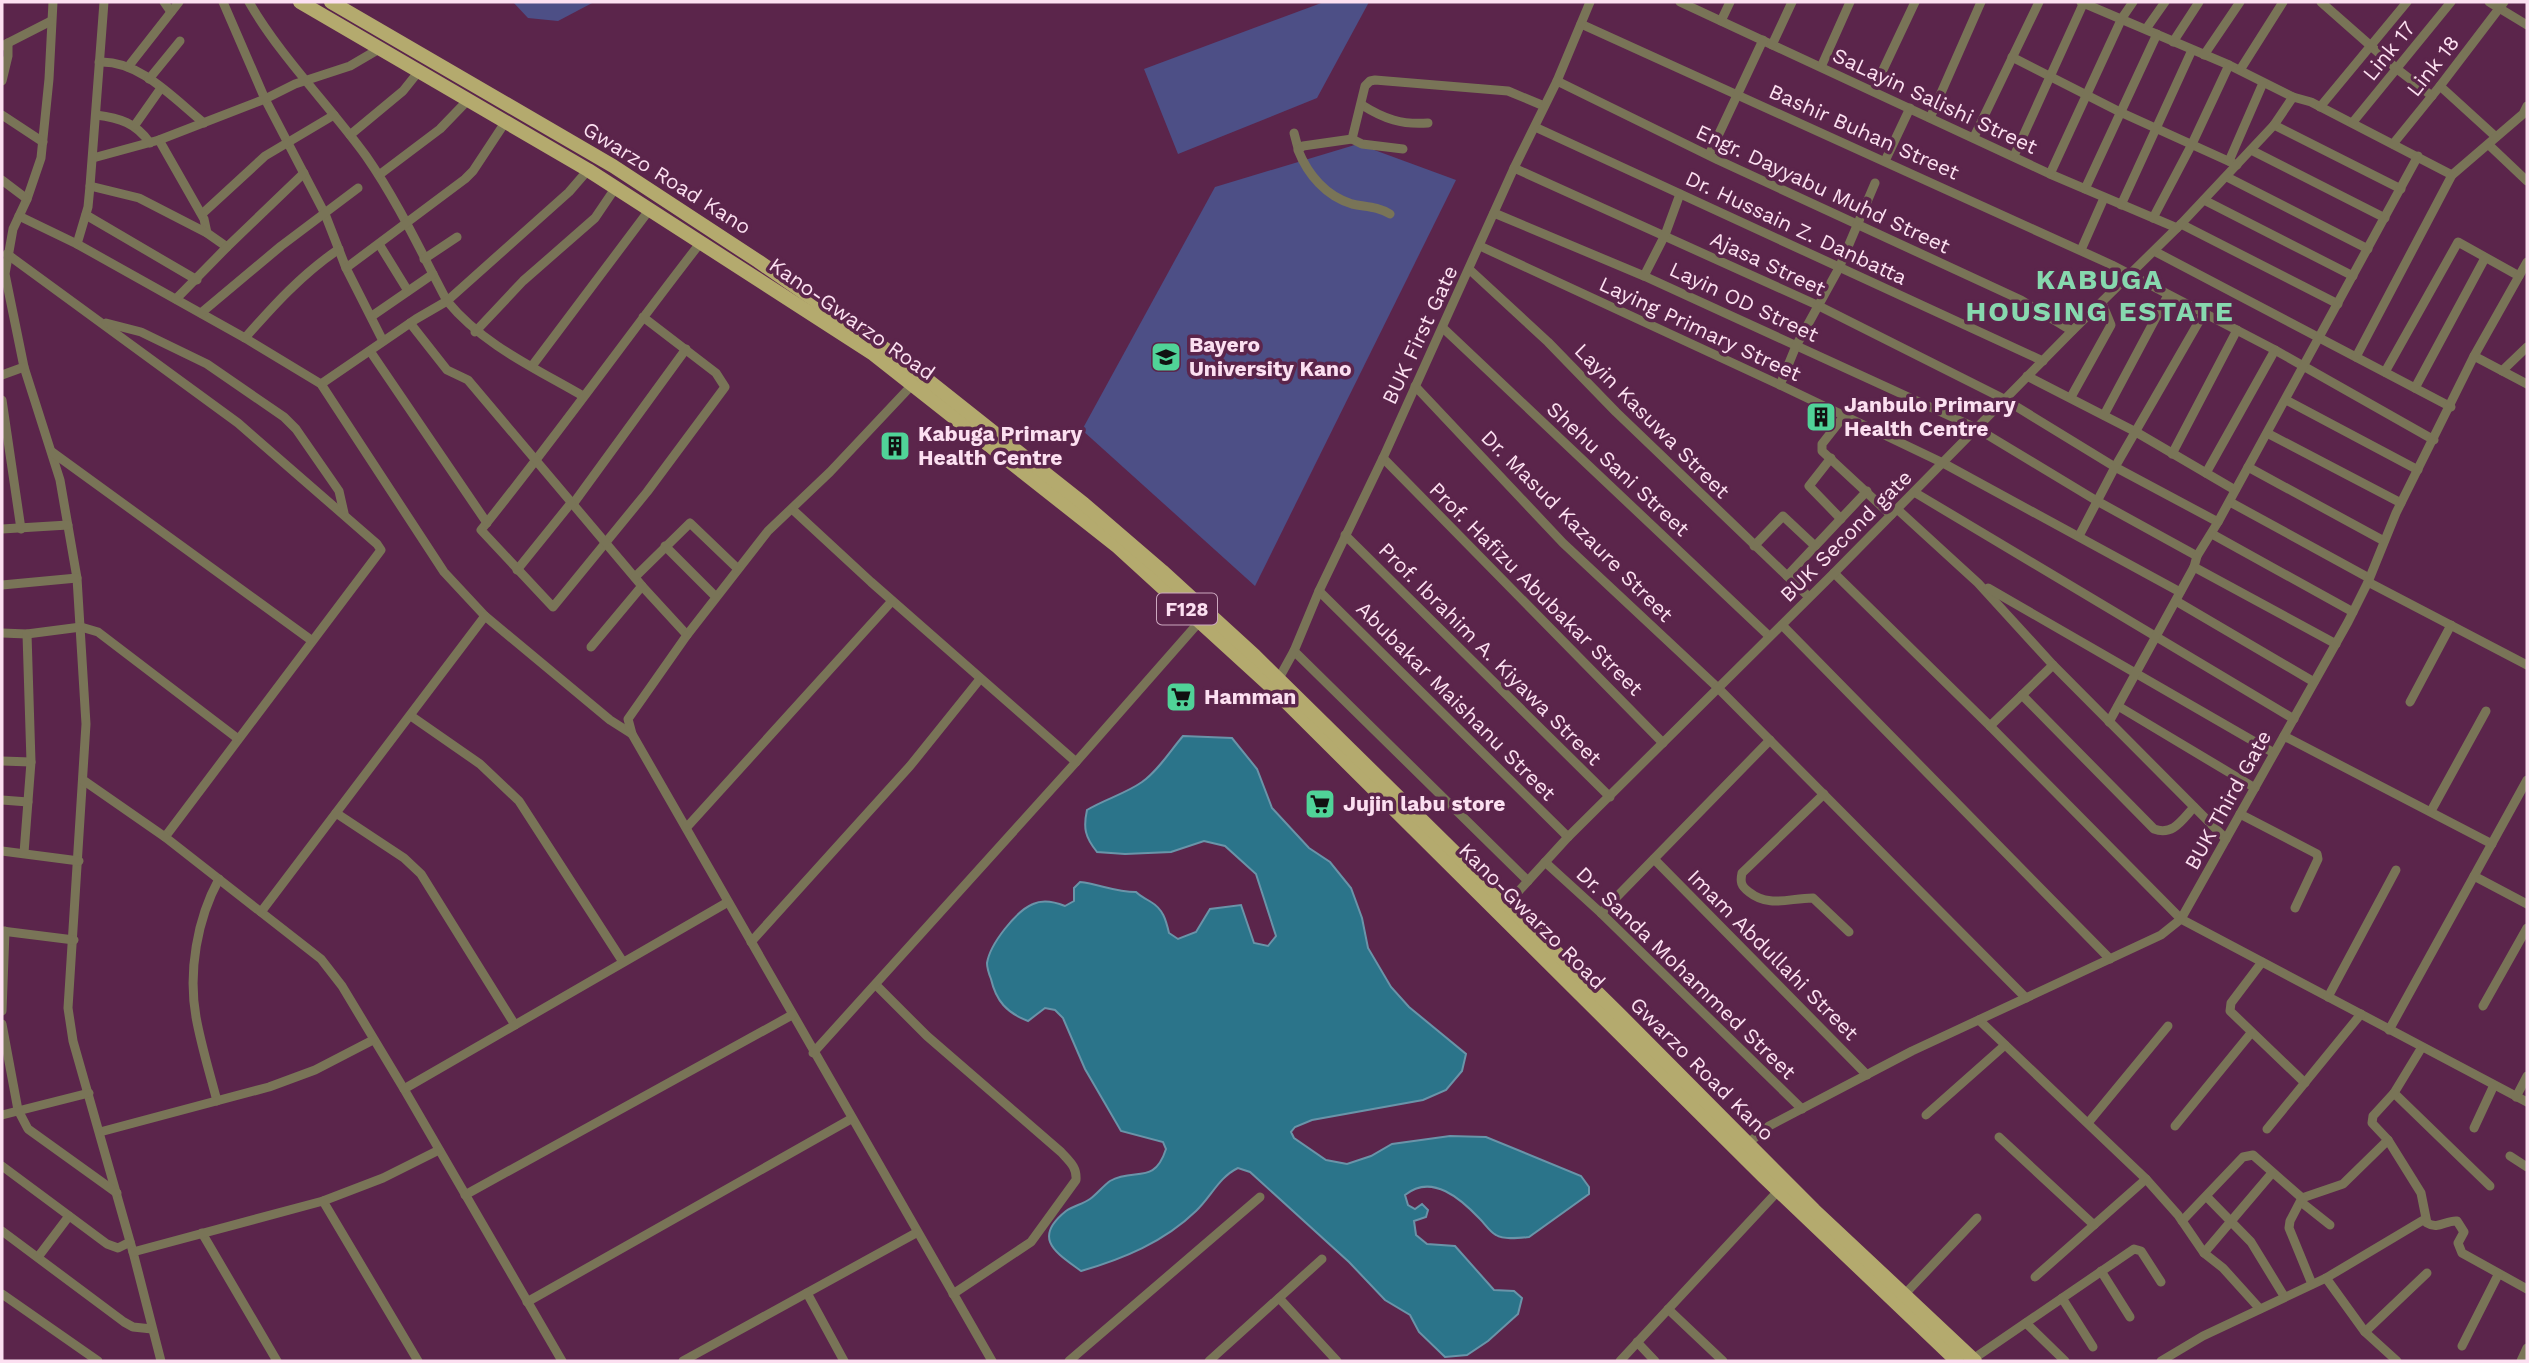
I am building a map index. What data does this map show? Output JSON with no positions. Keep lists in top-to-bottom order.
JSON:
{
  "streets": {
    "main road": ["Gwarzo Road Kano", "Kano-Gwarzo Road", "F128"],
    "street": [
      "Link 17",
      "Link 18",
      "SaLayin Salishi Street",
      "Bashir Buhan Street",
      "Engr. Dayyabu Muhd Street",
      "Dr. Hussain Z. Danbatta",
      "Ajasa Street",
      "Layin OD Street",
      "Laying Primary Street",
      "BUK First Gate",
      "Layin Kasuwa Street",
      "Shehu Sani Street",
      "Dr. Masud Kazaure Street",
      "BUK Second gate",
      "Prof. Hafizu Abubakar Street",
      "Prof. Ibrahim A. Kiyawa Street",
      "Abubakar Maishanu Street",
      "BUK Third Gate",
      "Imam Abdullahi Street",
      "Dr. Sanda Mohammed Street"
    ]
  },
  "crossings": [
    ["SaLayin Salishi Street", "BUK Second gate"],
    ["Bashir Buhan Street", "BUK First Gate"],
    ["Bashir Buhan Street", "BUK Second gate"],
    ["Bashir Buhan Street", "BUK Third Gate"],
    ["Gwarzo Road Kano", "Kano-Gwarzo Road"],
    ["Gwarzo Road Kano", "BUK First Gate"],
    ["Gwarzo Road Kano", "BUK Second gate"],
    ["Gwarzo Road Kano", "BUK Third Gate"],
    ["Engr. Dayyabu Muhd Street", "BUK First Gate"],
    ["Engr. Dayyabu Muhd Street", "BUK Second gate"],
    ["Dr. Hussain Z. Danbatta", "BUK First Gate"],
    ["Dr. Hussain Z. Danbatta", "BUK Second gate"],
    ["Ajasa Street", "BUK First Gate"],
    ["Ajasa Street", "BUK Second gate"],
    ["Layin OD Street", "BUK First Gate"],
    ["Layin OD Street", "BUK Second gate"],
    ["Laying Primary Street", "BUK First Gate"],
    ["Laying Primary Street", "BUK Second gate"],
    ["Laying Primary Street", "BUK Third Gate"],
    ["BUK First Gate", "Layin Kasuwa Street"],
    ["BUK First Gate", "Shehu Sani Street"],
    ["BUK First Gate", "Dr. Masud Kazaure Street"],
    ["BUK First Gate", "Prof. Hafizu Abubakar Street"],
    ["BUK First Gate", "Prof. Ibrahim A. Kiyawa Street"],
    ["BUK First Gate", "Abubakar Maishanu Street"],
    ["Layin Kasuwa Street", "BUK Second gate"],
    ["Shehu Sani Street", "BUK Second gate"],
    ["Dr. Masud Kazaure Street", "BUK Second gate"],
    ["Dr. Masud Kazaure Street", "BUK Third Gate"],
    ["BUK Second gate", "Prof. Hafizu Abubakar Street"],
    ["BUK Second gate", "Prof. Ibrahim A. Kiyawa Street"],
    ["BUK Second gate", "Abubakar Maishanu Street"],
    ["BUK Second gate", "Dr. Sanda Mohammed Street"],
    ["BUK Third Gate", "Imam Abdullahi Street"],
    ["BUK Third Gate", "Dr. Sanda Mohammed Street"]
  ],
  "districts": ["KABUGA HOUSING ESTATE"],
  "places": {
    "school or university": ["Bayero University Kano"],
    "building": ["Janbulo Primary Health Centre", "Kabuga Primary Health Centre"],
    "supermarket": ["Hamman", "Jujin labu store"]
  }
}
